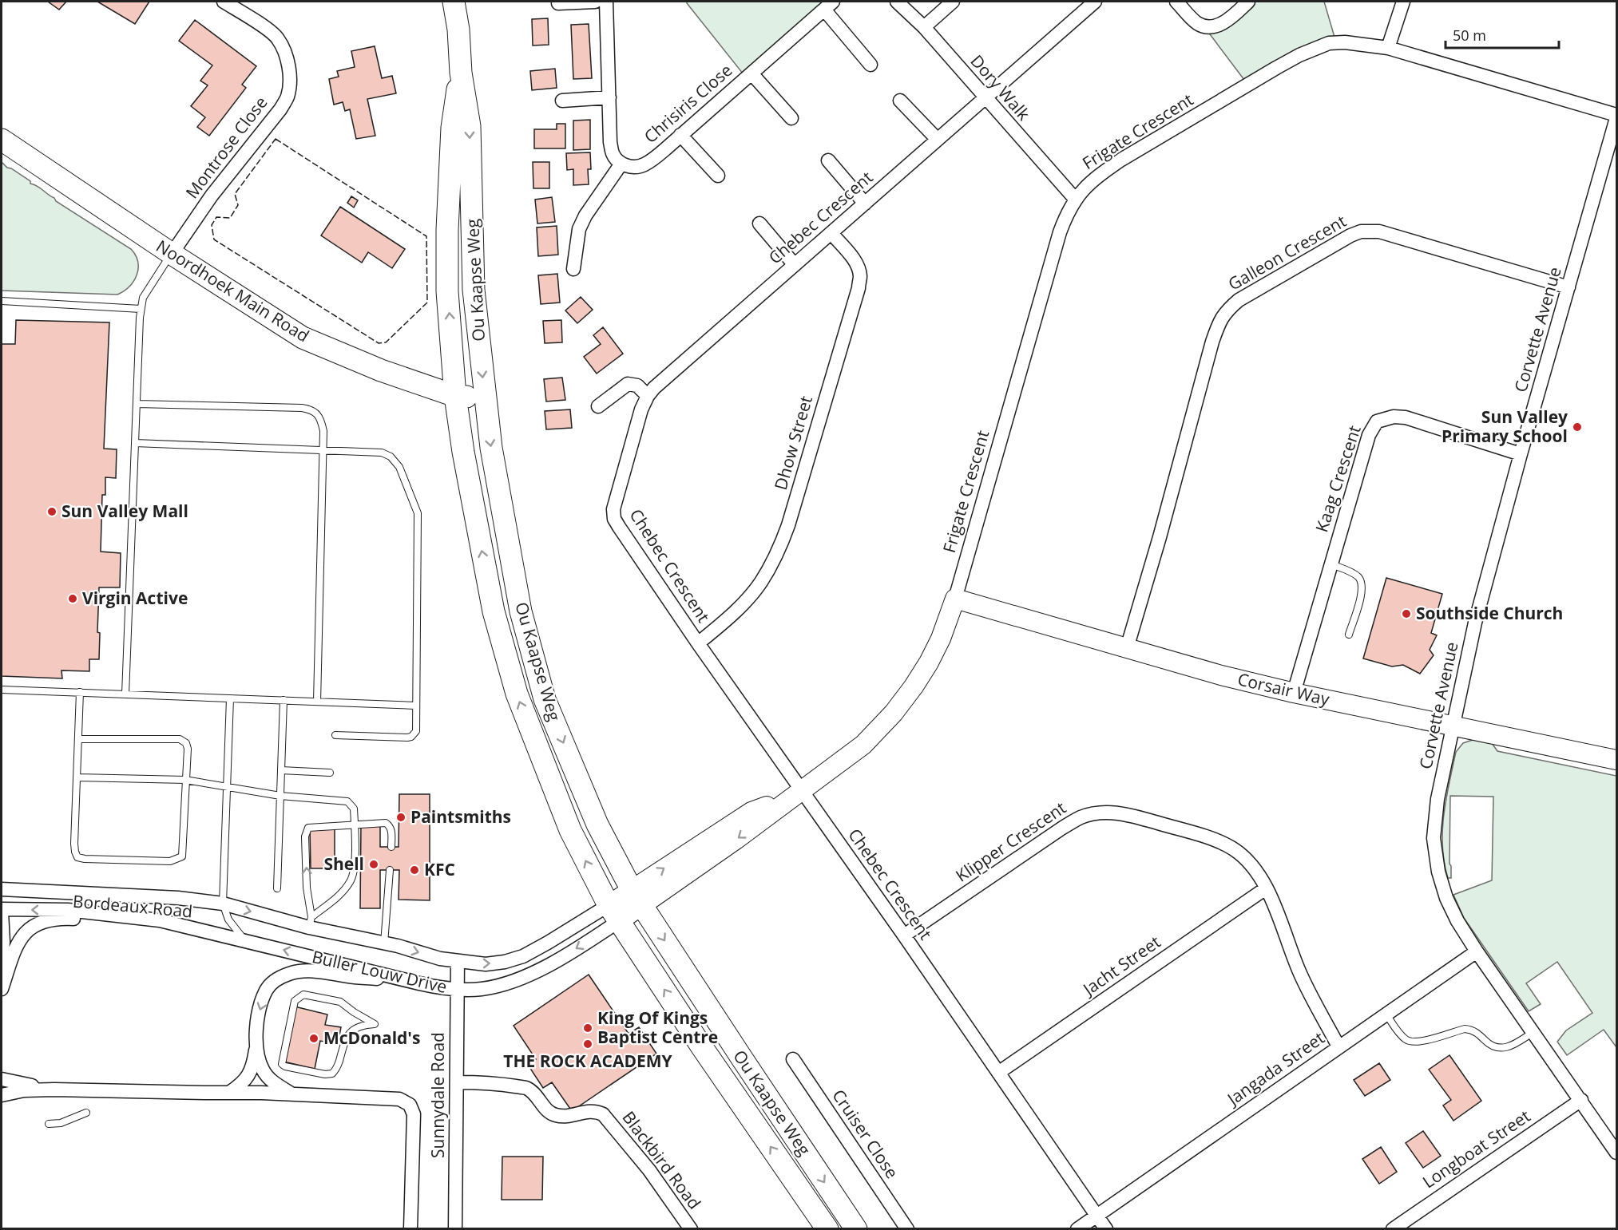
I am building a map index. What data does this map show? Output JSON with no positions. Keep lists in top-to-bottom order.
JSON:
{
  "streets": {
    "main road": ["Ou Kaapse Weg", "Noordhoek Main Road"],
    "street": [
      "Dory Walk",
      "Chrisiris Close",
      "Frigate Crescent",
      "Montrose Close",
      "Chebec Crescent",
      "Galleon Crescent",
      "Corvette Avenue",
      "Dhow Street",
      "Kaag Crescent",
      "Corsair Way",
      "Klipper Crescent",
      "Bordeaux Road",
      "Jacht Street",
      "Buller Louw Drive",
      "Jangada Street",
      "Sunnydale Road",
      "Cruiser Close",
      "Longboat Street",
      "Blackbird Road"
    ]
  },
  "crossings": [
    ["Dory Walk", "Frigate Crescent"],
    ["Dory Walk", "Chebec Crescent"],
    ["Frigate Crescent", "Corvette Avenue"],
    ["Frigate Crescent", "Corsair Way"],
    ["Frigate Crescent", "Buller Louw Drive"],
    ["Montrose Close", "Noordhoek Main Road"],
    ["Chebec Crescent", "Dhow Street"],
    ["Chebec Crescent", "Klipper Crescent"],
    ["Chebec Crescent", "Jacht Street"],
    ["Chebec Crescent", "Buller Louw Drive"],
    ["Chebec Crescent", "Jangada Street"],
    ["Galleon Crescent", "Corvette Avenue"],
    ["Galleon Crescent", "Corsair Way"],
    ["Ou Kaapse Weg", "Noordhoek Main Road"],
    ["Ou Kaapse Weg", "Buller Louw Drive"],
    ["Corvette Avenue", "Kaag Crescent"],
    ["Corvette Avenue", "Corsair Way"],
    ["Corvette Avenue", "Jangada Street"],
    ["Corvette Avenue", "Longboat Street"],
    ["Kaag Crescent", "Corsair Way"],
    ["Corsair Way", "Buller Louw Drive"],
    ["Klipper Crescent", "Jacht Street"],
    ["Klipper Crescent", "Jangada Street"],
    ["Bordeaux Road", "Buller Louw Drive"],
    ["Buller Louw Drive", "Sunnydale Road"],
    ["Sunnydale Road", "Blackbird Road"]
  ],
  "places": [
    "Sun Valley Primary School",
    "Sun Valley Mall",
    "Virgin Active",
    "Southside Church",
    "Paintsmiths",
    "Shell",
    "KFC",
    "King Of Kings Baptist Centre",
    "McDonald's",
    "THE ROCK ACADEMY"
  ],
  "scale_bar": "50 m"
}
